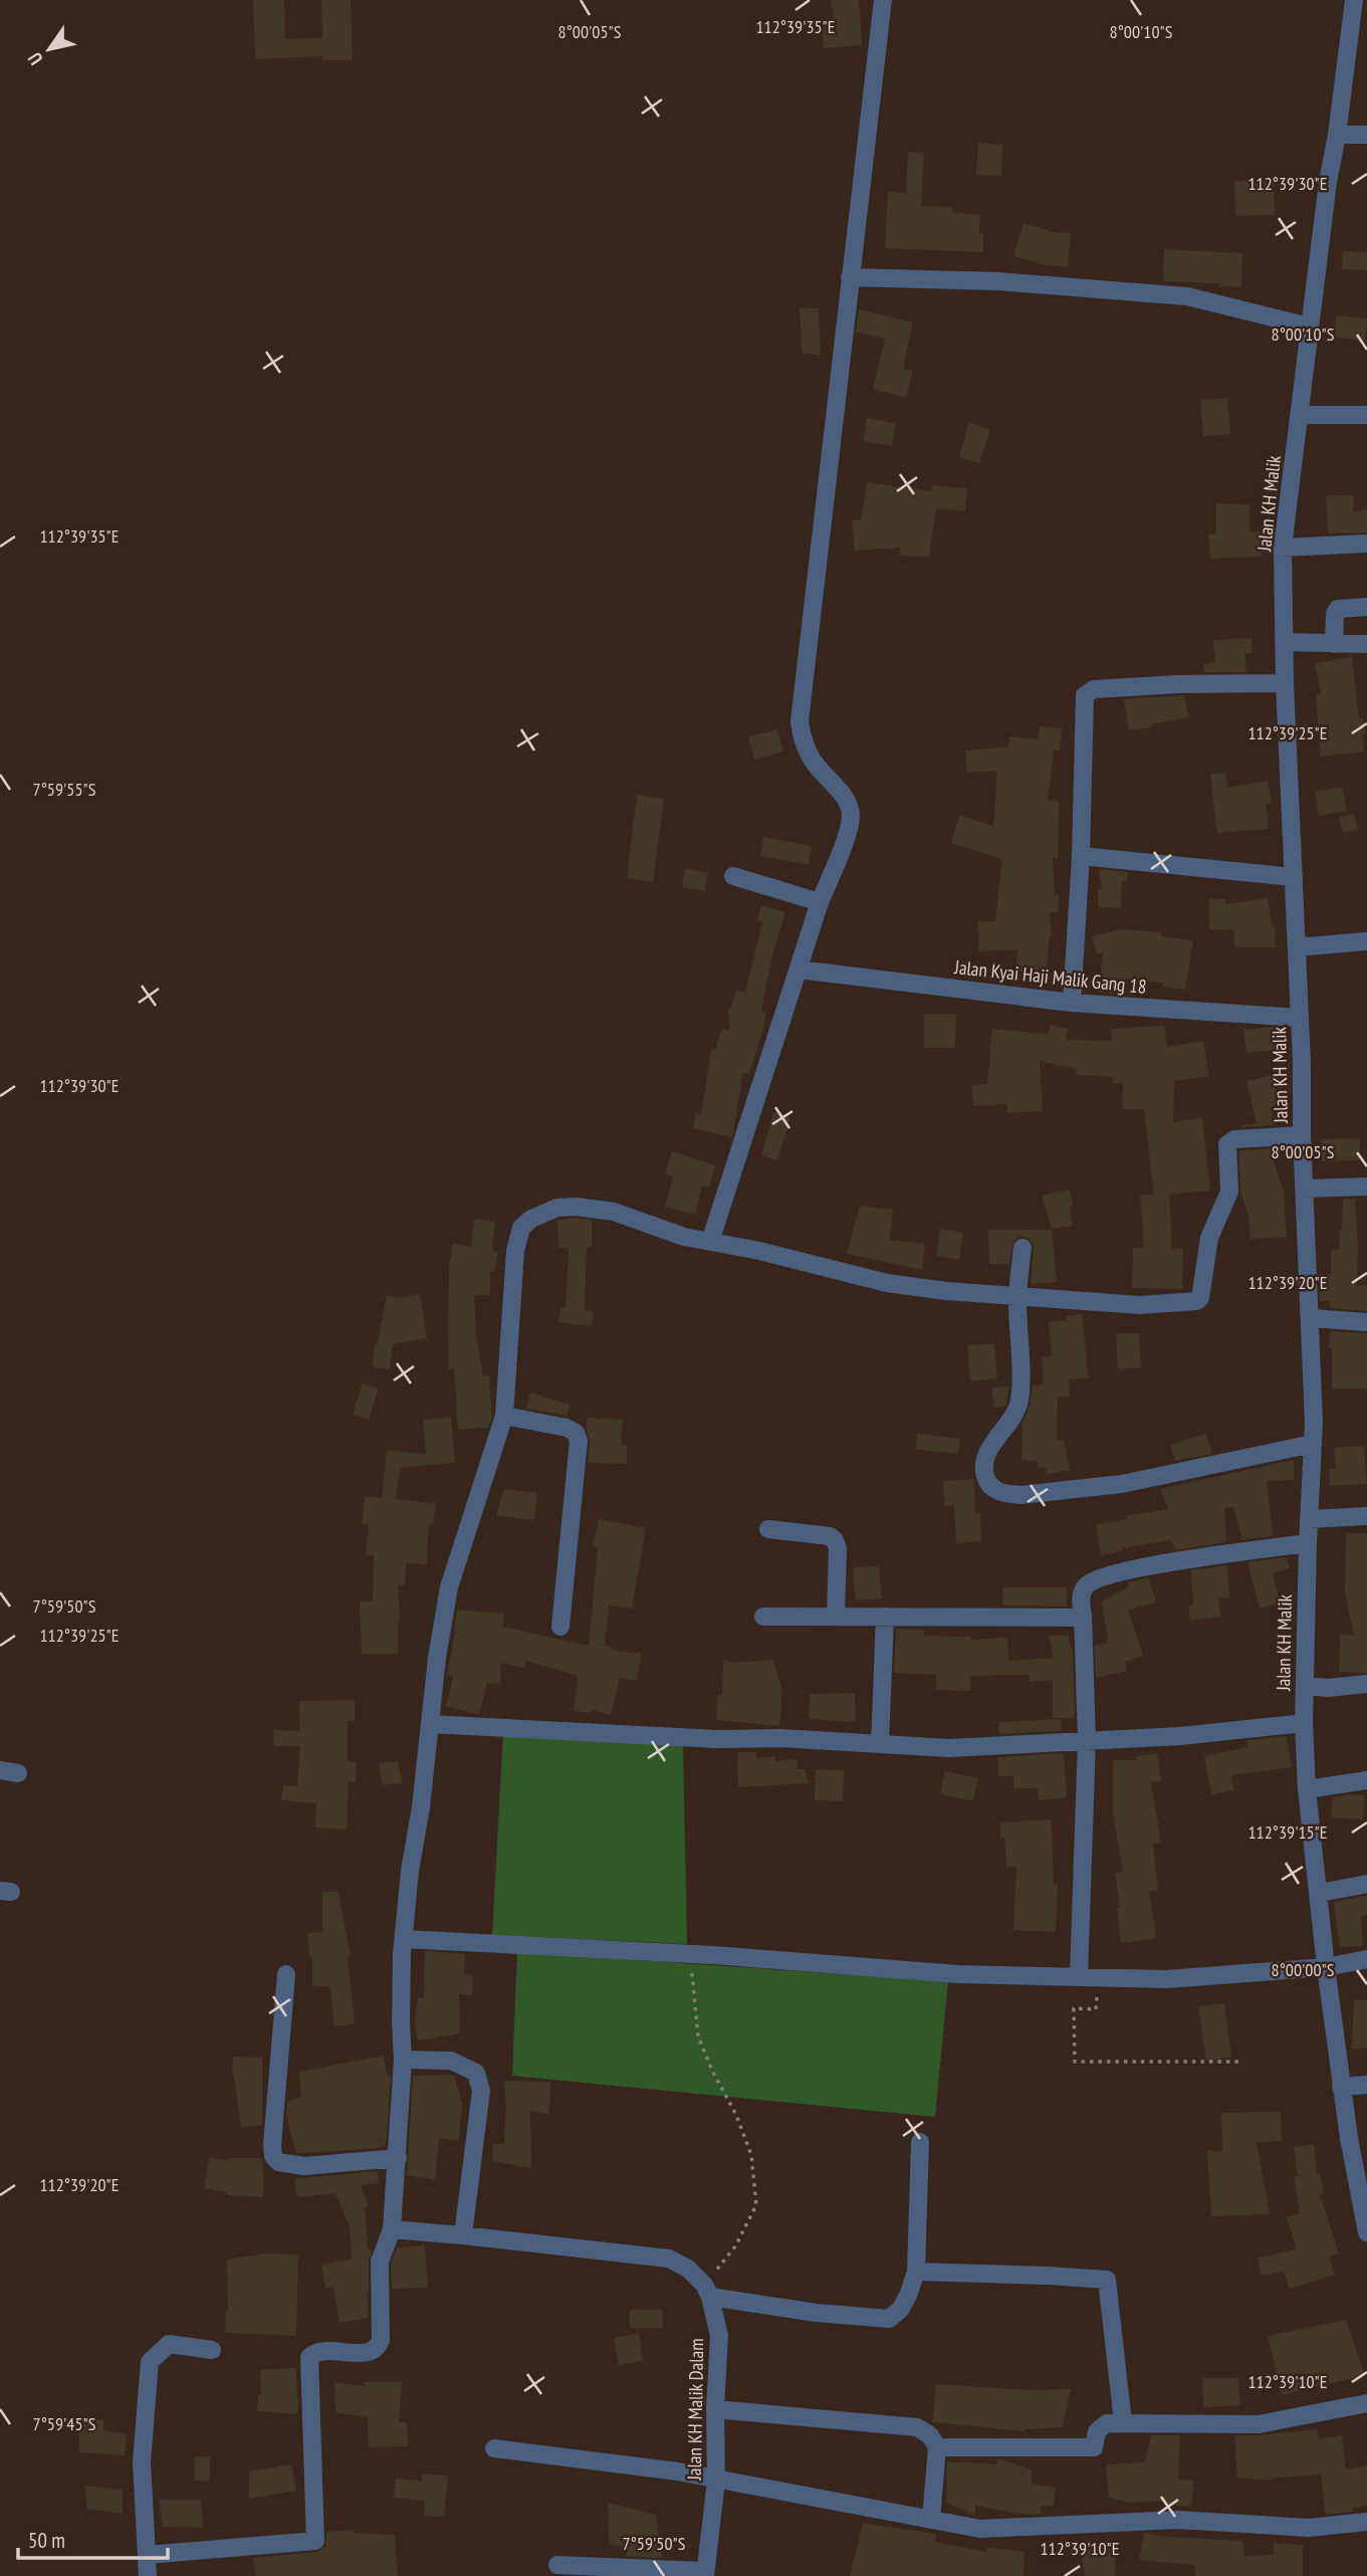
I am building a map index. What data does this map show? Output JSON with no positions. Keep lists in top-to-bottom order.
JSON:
{
  "streets": {
    "street": ["Jalan KH Malik", "Jalan Kyai Haji Malik Gang 18", "Jalan KH Malik Dalam"]
  },
  "crossings": [
    ["Jalan KH Malik", "Jalan Kyai Haji Malik Gang 18"]
  ],
  "scale_bar": "50 m",
  "north": "bottom left",
  "coordinates": [
    "112°39'35\"E",
    "8°00'05\"S",
    "8°00'10\"S",
    "112°39'30\"E",
    "112°39'25\"E",
    "7°59'55\"S",
    "112°39'20\"E",
    "7°59'50\"S",
    "112°39'15\"E",
    "8°00'00\"S",
    "112°39'10\"E",
    "7°59'45\"S"
  ]
}
